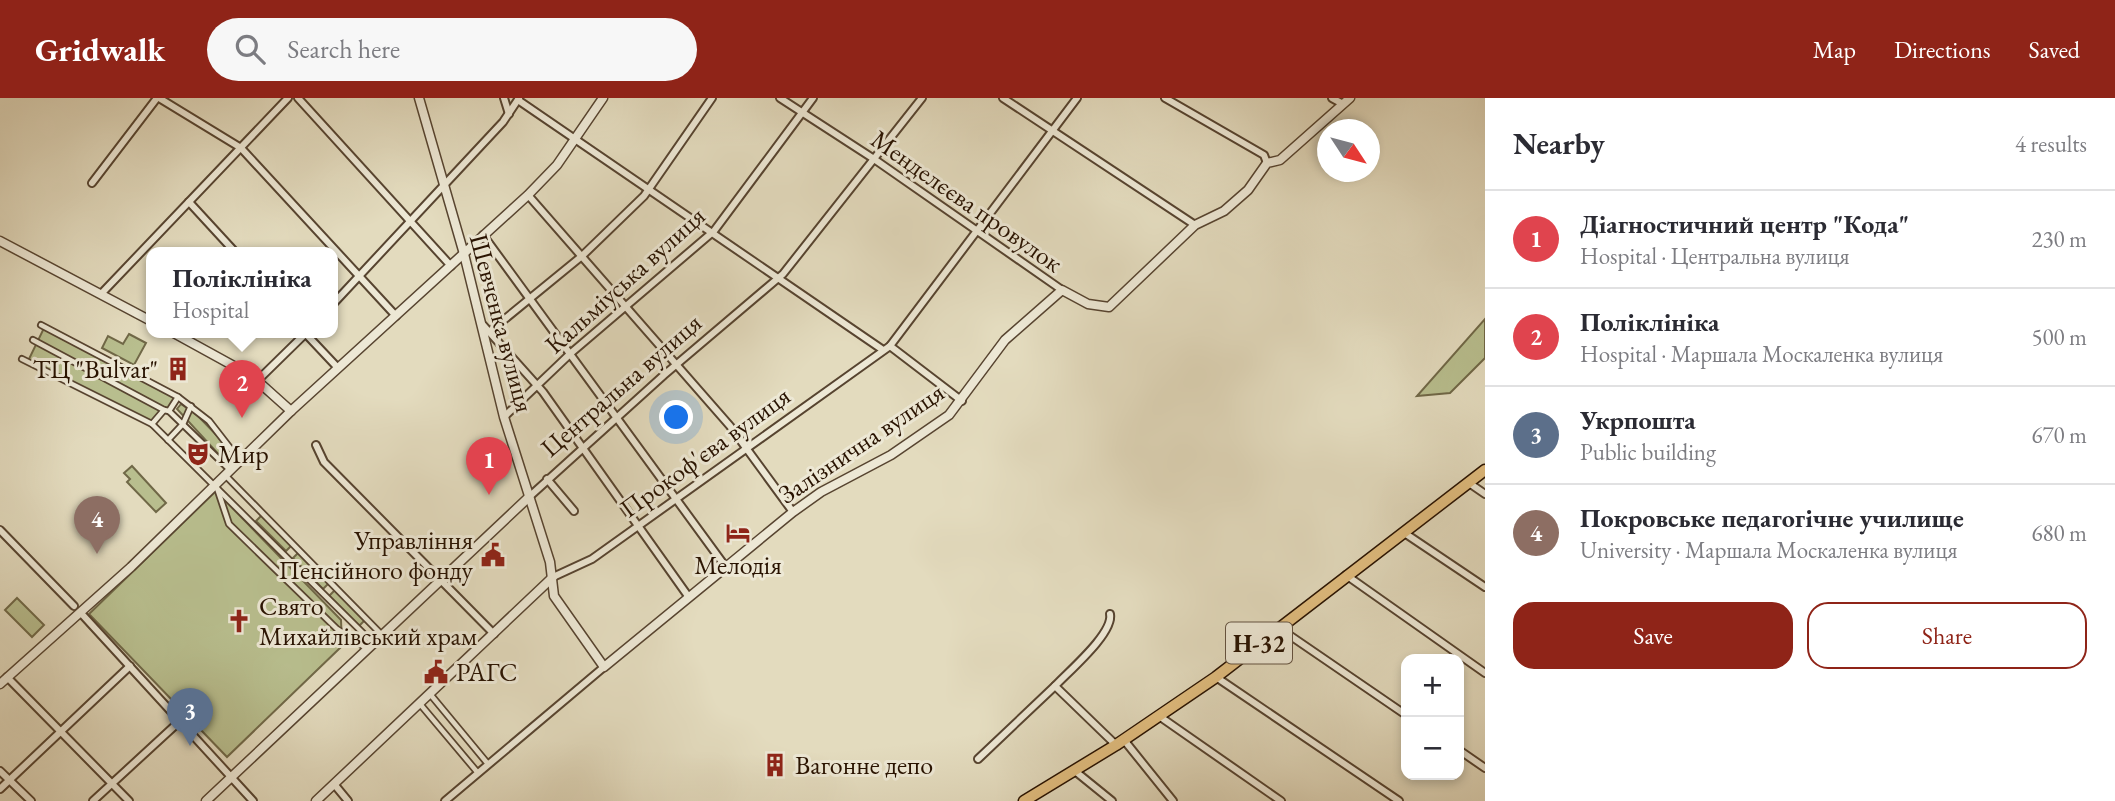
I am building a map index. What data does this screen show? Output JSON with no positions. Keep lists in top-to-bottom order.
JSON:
{
  "streets": {
    "main road": ["Н-32"],
    "street": [
      "Менделєєва провулок",
      "Кальміуська вулиця",
      "Шевченка вулиця",
      "Центральна вулиця",
      "Залізнична вулиця",
      "Прокоф'єва вулиця"
    ]
  },
  "crossings": [
    ["Менделєєва провулок", "Кальміуська вулиця"],
    ["Менделєєва провулок", "Центральна вулиця"],
    ["Менделєєва провулок", "Залізнична вулиця"],
    ["Менделєєва провулок", "Прокоф'єва вулиця"],
    ["Кальміуська вулиця", "Шевченка вулиця"],
    ["Шевченка вулиця", "Центральна вулиця"],
    ["Шевченка вулиця", "Залізнична вулиця"],
    ["Шевченка вулиця", "Прокоф'єва вулиця"]
  ],
  "places": {
    "building": ["ТЦ \"Bulvar\"", "Вагонне депо"],
    "theatre": ["Мир"],
    "hotel": ["Мелодія"],
    "public building": ["Управління Пенсійного фонду", "РАГС"],
    "church": ["Свято Михайлівський храм"]
  },
  "north": "bottom right",
  "page": {
    "header": "Gridwalk",
    "search": "Search here",
    "nav": ["Map", "Directions", "Saved"],
    "heading": ["Nearby", "4 results"],
    "list": [
      {
        "mark": "1",
        "name": "Діагностичний центр \"Кода\"",
        "note": "Hospital · Центральна вулиця",
        "value": "230 m"
      },
      {
        "mark": "2",
        "name": "Поліклініка",
        "note": "Hospital · Маршала Москаленка вулиця",
        "value": "500 m"
      },
      {
        "mark": "3",
        "name": "Укрпошта",
        "note": "Public building",
        "value": "670 m"
      },
      {
        "mark": "4",
        "name": "Покровське педагогічне училище",
        "note": "University · Маршала Москаленка вулиця",
        "value": "680 m"
      }
    ],
    "popup": ["Поліклініка", "Hospital"],
    "pins": [
      "2",
      "1",
      "4",
      "3"
    ],
    "buttons": ["Save", "Share"],
    "map_buttons": ["+", "−"]
  }
}
